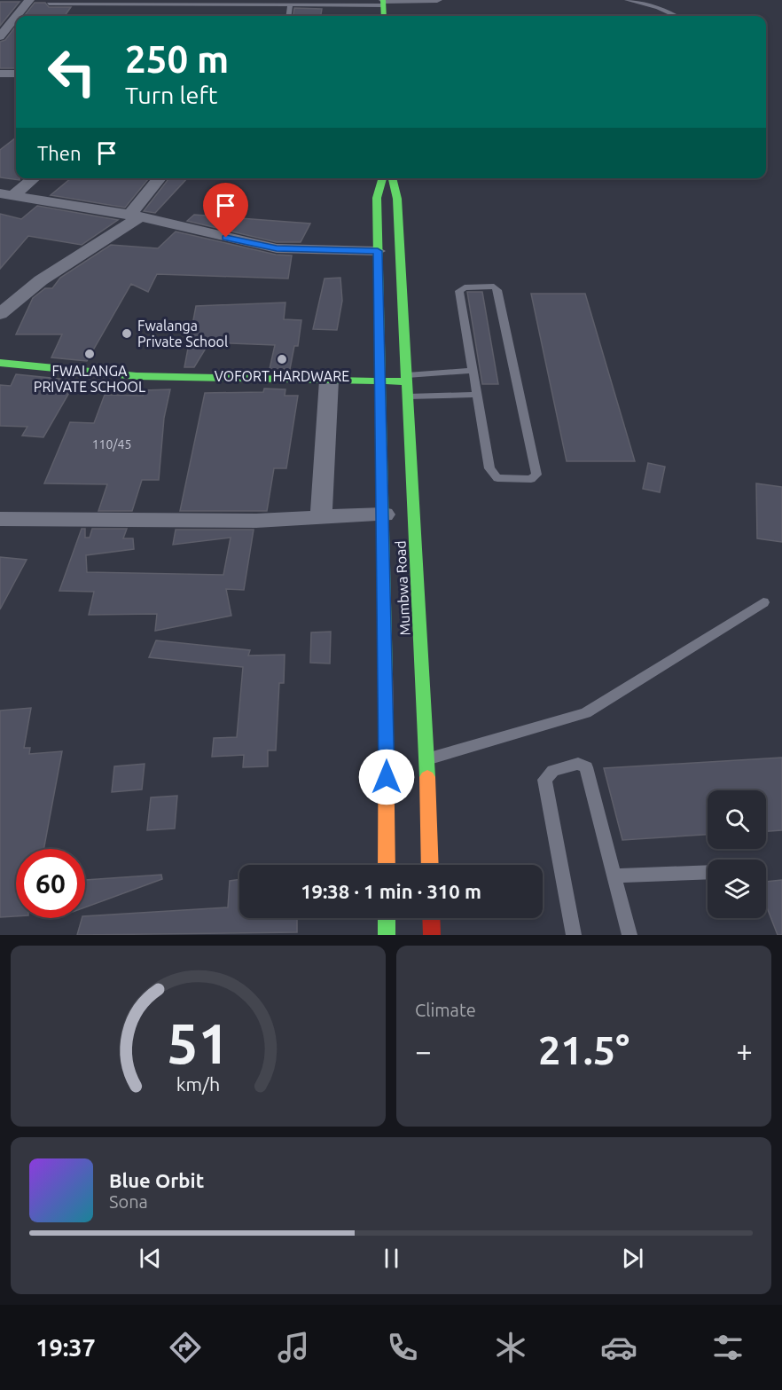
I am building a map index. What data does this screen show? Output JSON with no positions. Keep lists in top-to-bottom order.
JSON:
{
  "streets": {
    "main road": ["Mumbwa Road"]
  },
  "places": ["Fwalanga Private School", "FWALANGA PRIVATE SCHOOL", "VOFORT HARDWARE"],
  "house_numbers": ["110/45"],
  "page": {
    "turn": ["250 m", "Turn left"],
    "then": "Then",
    "limit": "60",
    "trip": "19:38 · 1 min · 310 m",
    "tile": "Climate",
    "heat": ["−", "21.5°", "+"],
    "song": ["Blue Orbit", "Sona"],
    "tabs": "19:37",
    "gauge": ["51", "km/h"]
  }
}
